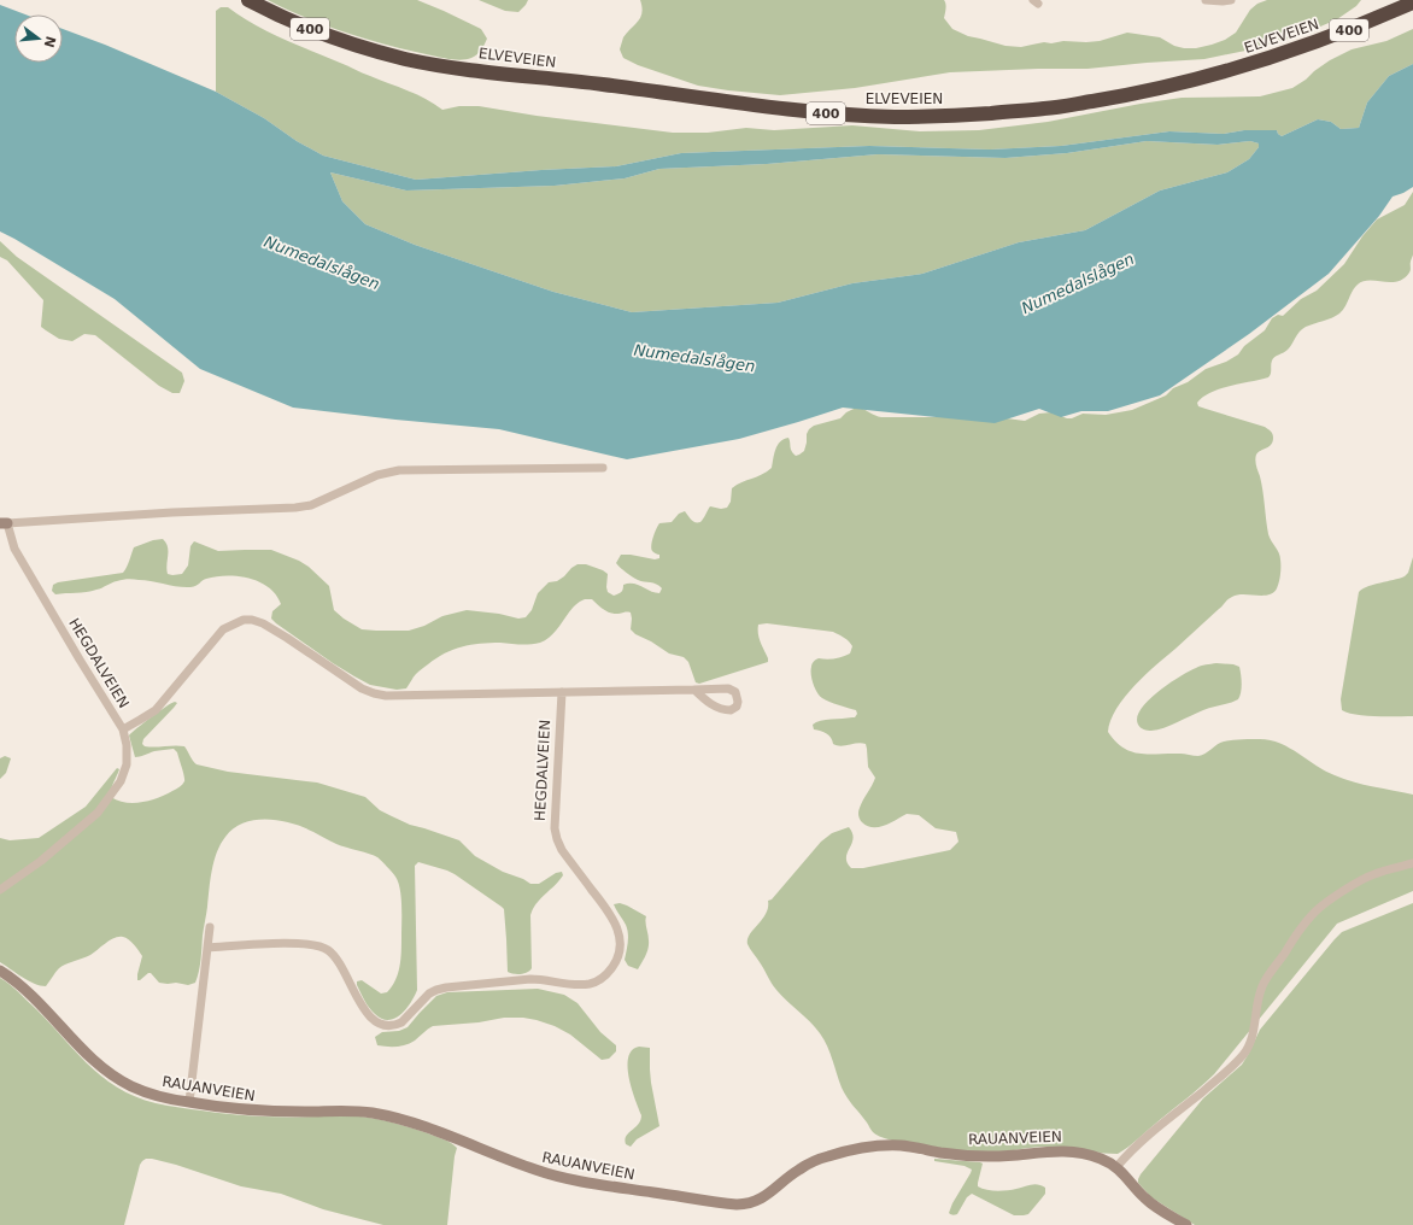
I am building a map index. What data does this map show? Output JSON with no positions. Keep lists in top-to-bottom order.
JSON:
{
  "streets": {
    "highway": ["400", "ELVEVEIEN"],
    "main road": ["RAUANVEIEN"],
    "street": ["HEGDALVEIEN"]
  },
  "water": ["Numedalslågen"],
  "north": "right"
}
